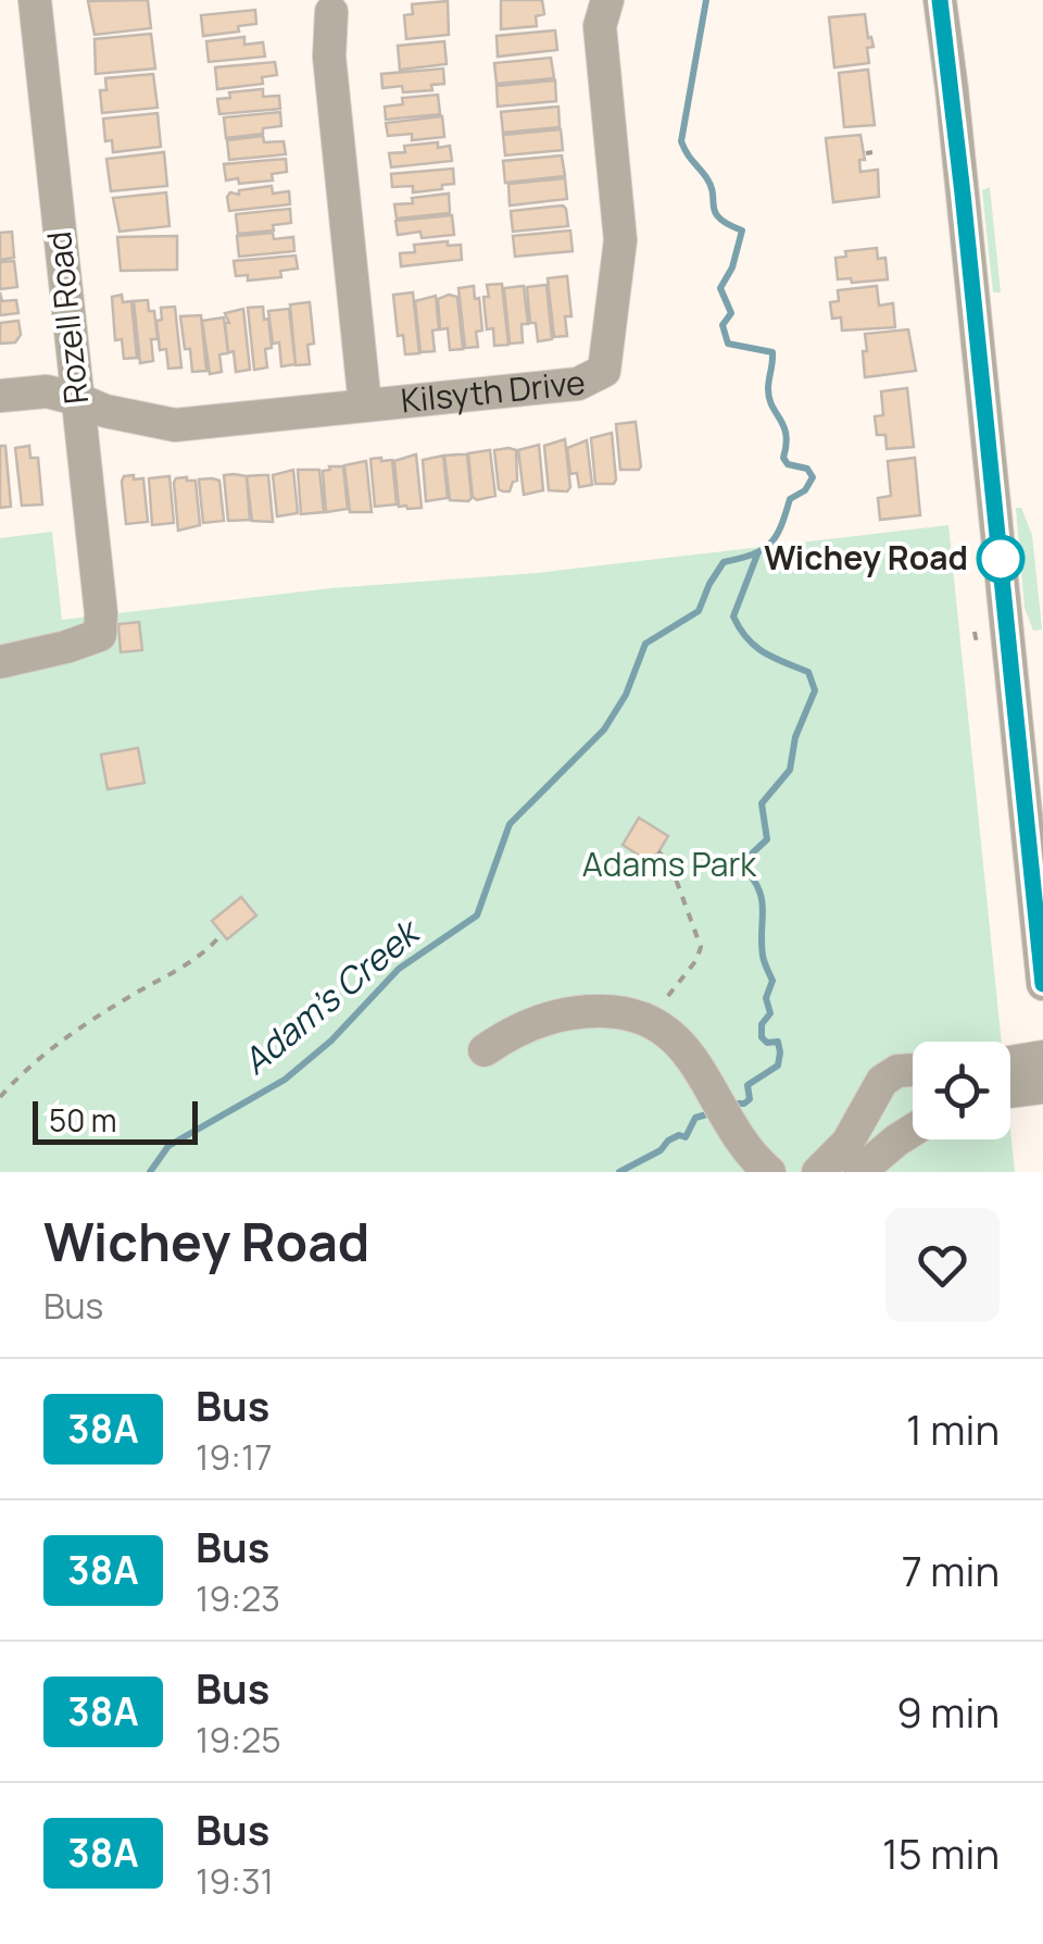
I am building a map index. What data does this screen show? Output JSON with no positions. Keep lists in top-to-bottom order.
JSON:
{
  "streets": {
    "street": ["Rozell Road", "Kilsyth Drive"]
  },
  "crossings": [
    ["Rozell Road", "Kilsyth Drive"]
  ],
  "water": ["Adam's Creek"],
  "parks": ["Adams Park"],
  "places": ["Wichey Road"],
  "lines": ["bus line 38A"],
  "scale_bar": "50 m",
  "page": {
    "scale": "50 m",
    "heading": ["Wichey Road", "Bus"],
    "list": [
      {
        "mark": "38A",
        "name": "Bus",
        "note": "19:17",
        "value": "1 min"
      },
      {
        "mark": "38A",
        "name": "Bus",
        "note": "19:23",
        "value": "7 min"
      },
      {
        "mark": "38A",
        "name": "Bus",
        "note": "19:25",
        "value": "9 min"
      },
      {
        "mark": "38A",
        "name": "Bus",
        "note": "19:31",
        "value": "15 min"
      }
    ]
  }
}
